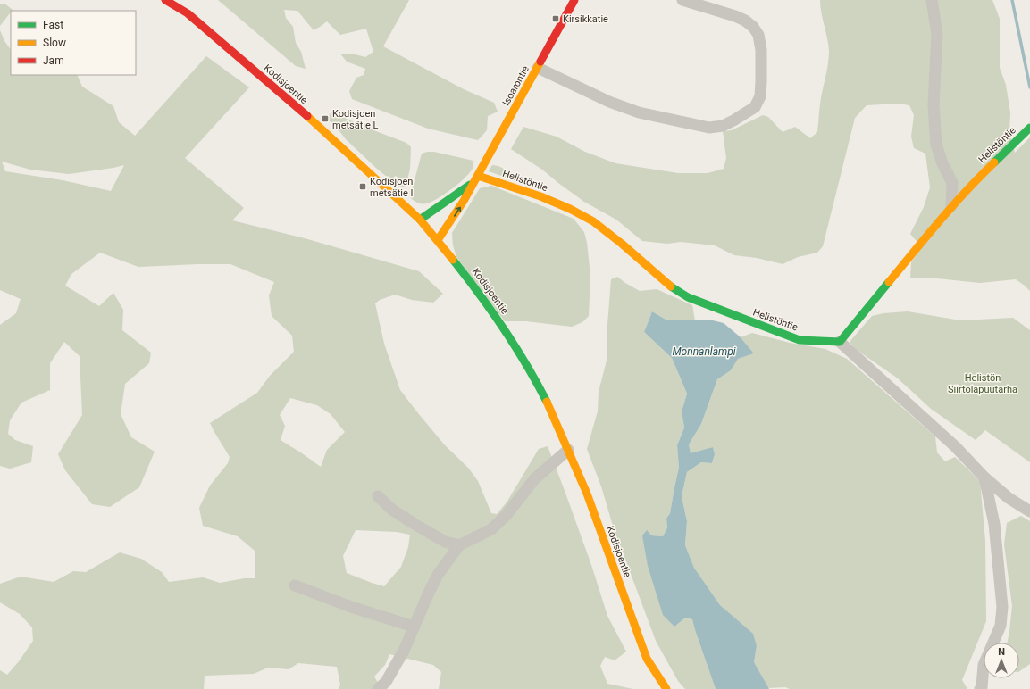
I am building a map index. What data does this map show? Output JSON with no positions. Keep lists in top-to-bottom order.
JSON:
{
  "streets": {
    "street": ["Kodisjoentie", "Isoarontie", "Helistöntie"]
  },
  "crossings": [
    ["Kodisjoentie", "Isoarontie"],
    ["Isoarontie", "Helistöntie"]
  ],
  "water": ["Monnanlampi"],
  "parks": ["Helistön Siirtolapuutarha"],
  "places": {
    "transit": ["Kirsikkatie", "Kodisjoen metsätie L", "Kodisjoen metsätie I"]
  },
  "legend": ["Fast", "Slow", "Jam"],
  "north": "top"
}
